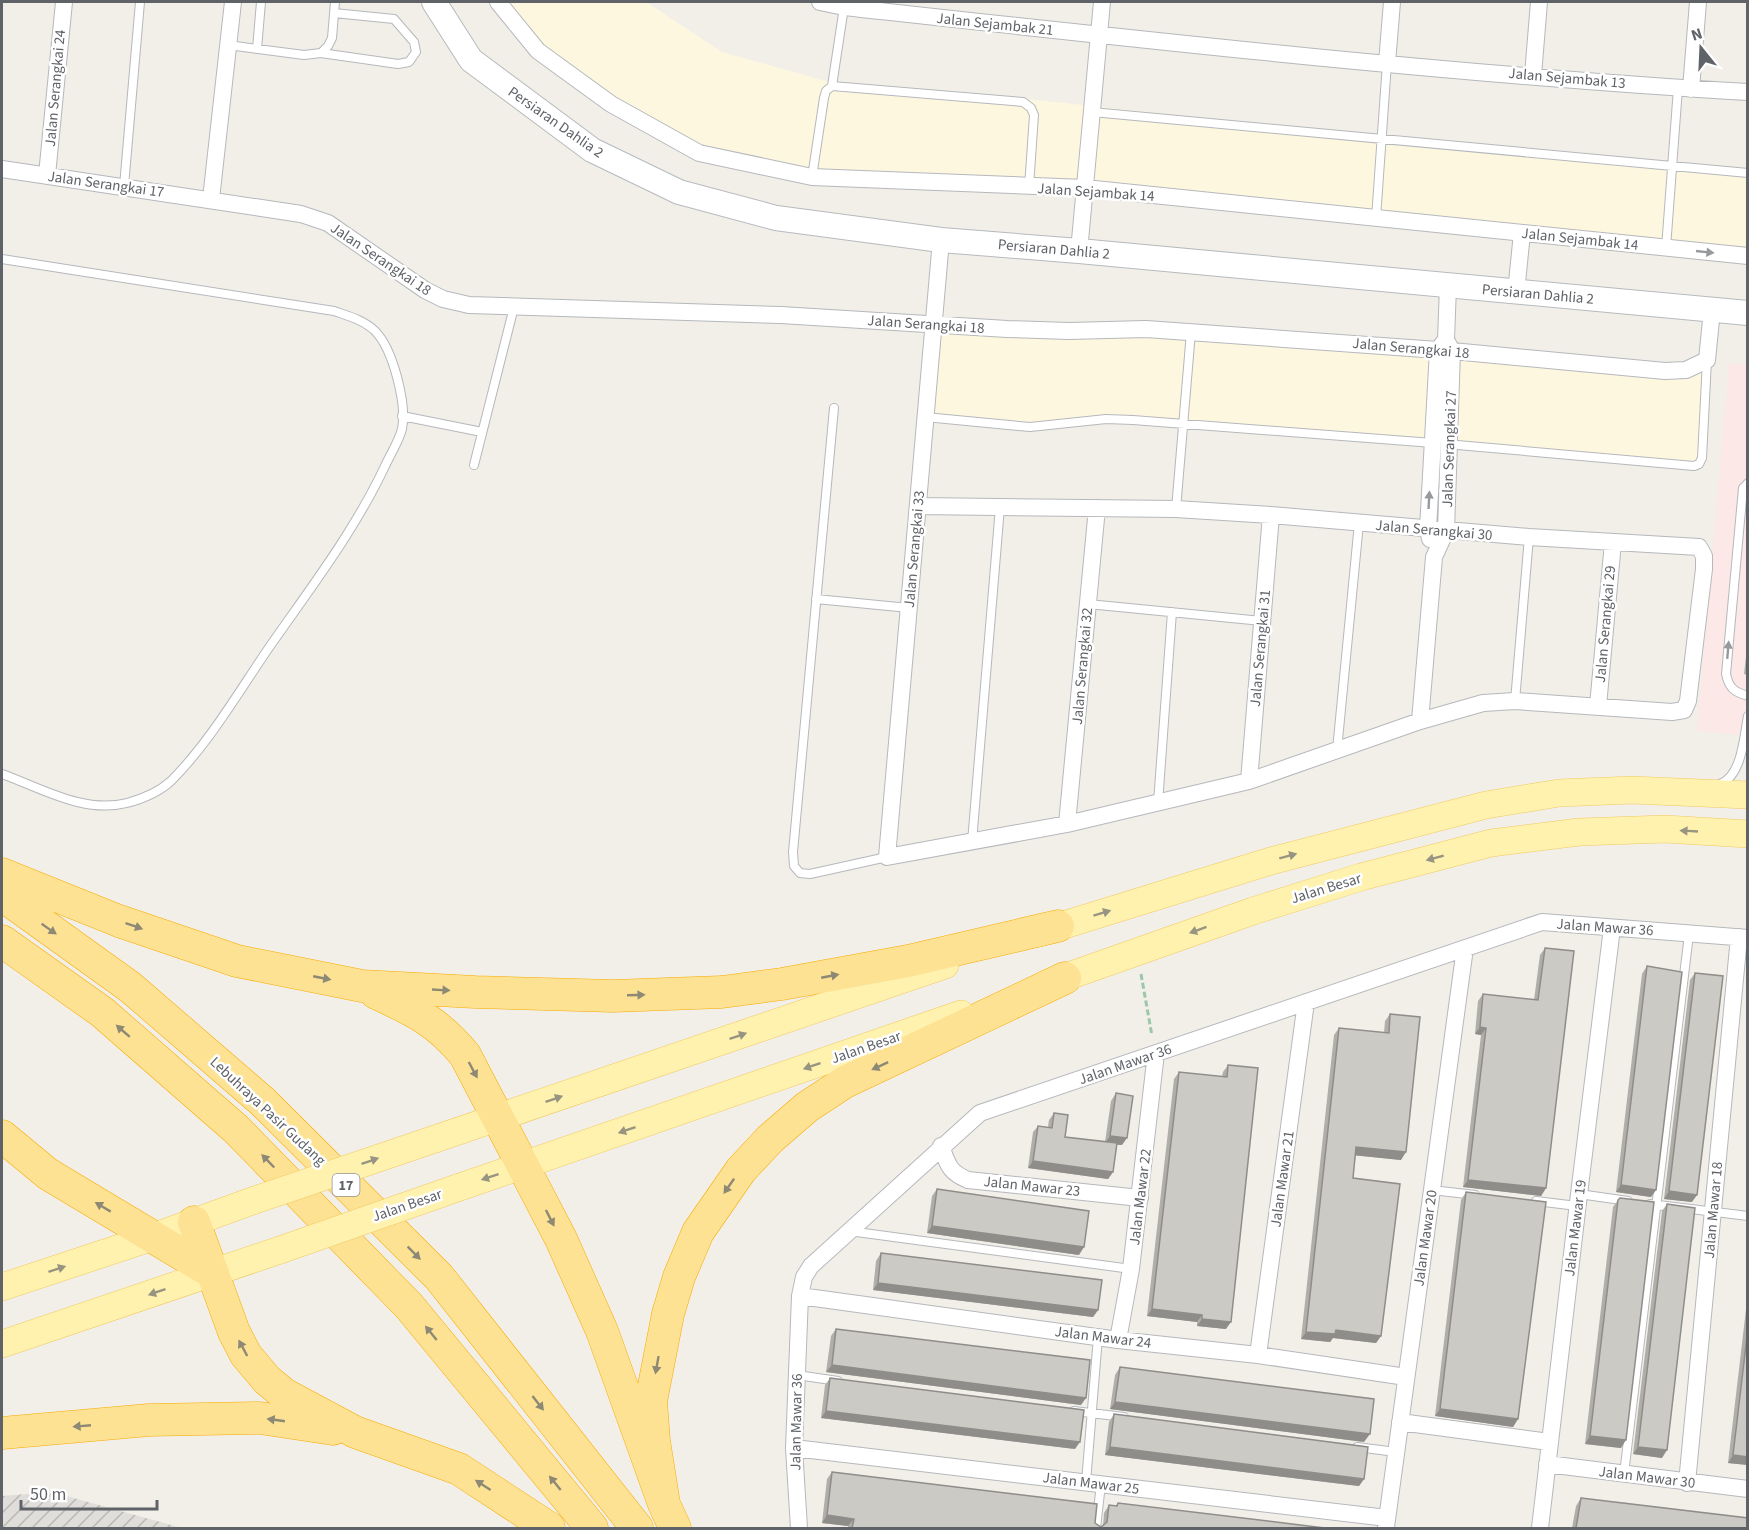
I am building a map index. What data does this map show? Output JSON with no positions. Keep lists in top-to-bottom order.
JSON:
{
  "streets": {
    "highway": ["Lebuhraya Pasir Gudang", "17"],
    "main road": ["Jalan Besar"],
    "street": [
      "Jalan Sejambak 21",
      "Jalan Sejambak 13",
      "Jalan Serangkai 24",
      "Persiaran Dahlia 2",
      "Jalan Serangkai 17",
      "Jalan Sejambak 14",
      "Jalan Serangkai 18",
      "Jalan Serangkai 27",
      "Jalan Serangkai 30",
      "Jalan Serangkai 33",
      "Jalan Serangkai 29",
      "Jalan Serangkai 31",
      "Jalan Serangkai 32",
      "Jalan Mawar 36",
      "Jalan Mawar 21",
      "Jalan Mawar 23",
      "Jalan Mawar 22",
      "Jalan Mawar 18",
      "Jalan Mawar 19",
      "Jalan Mawar 20",
      "Jalan Mawar 24",
      "Jalan Mawar 30",
      "Jalan Mawar 25"
    ]
  },
  "crossings": [
    ["Jalan Sejambak 21", "Jalan Sejambak 13"],
    ["Jalan Serangkai 24", "Jalan Serangkai 17"],
    ["Persiaran Dahlia 2", "Jalan Serangkai 27"],
    ["Persiaran Dahlia 2", "Jalan Serangkai 33"],
    ["Jalan Serangkai 17", "Jalan Serangkai 18"],
    ["Jalan Serangkai 18", "Jalan Serangkai 27"],
    ["Jalan Serangkai 18", "Jalan Serangkai 33"],
    ["Jalan Serangkai 27", "Jalan Serangkai 30"],
    ["Jalan Serangkai 30", "Jalan Serangkai 33"],
    ["Jalan Serangkai 30", "Jalan Serangkai 29"],
    ["Jalan Serangkai 30", "Jalan Serangkai 31"],
    ["Jalan Serangkai 30", "Jalan Serangkai 32"],
    ["Jalan Mawar 36", "Jalan Mawar 21"],
    ["Jalan Mawar 36", "Jalan Mawar 23"],
    ["Jalan Mawar 36", "Jalan Mawar 22"],
    ["Jalan Mawar 36", "Jalan Mawar 18"],
    ["Jalan Mawar 36", "Jalan Mawar 19"],
    ["Jalan Mawar 36", "Jalan Mawar 20"],
    ["Jalan Mawar 36", "Jalan Mawar 24"],
    ["Jalan Mawar 36", "Jalan Mawar 25"],
    ["Jalan Mawar 21", "Jalan Mawar 24"],
    ["Jalan Mawar 23", "Jalan Mawar 22"],
    ["Jalan Mawar 22", "Jalan Mawar 24"],
    ["Jalan Mawar 18", "Jalan Mawar 30"],
    ["Jalan Mawar 19", "Jalan Mawar 30"],
    ["Jalan Mawar 20", "Jalan Mawar 24"],
    ["Jalan Mawar 20", "Jalan Mawar 25"]
  ],
  "scale_bar": "50 m",
  "north": "top"
}
